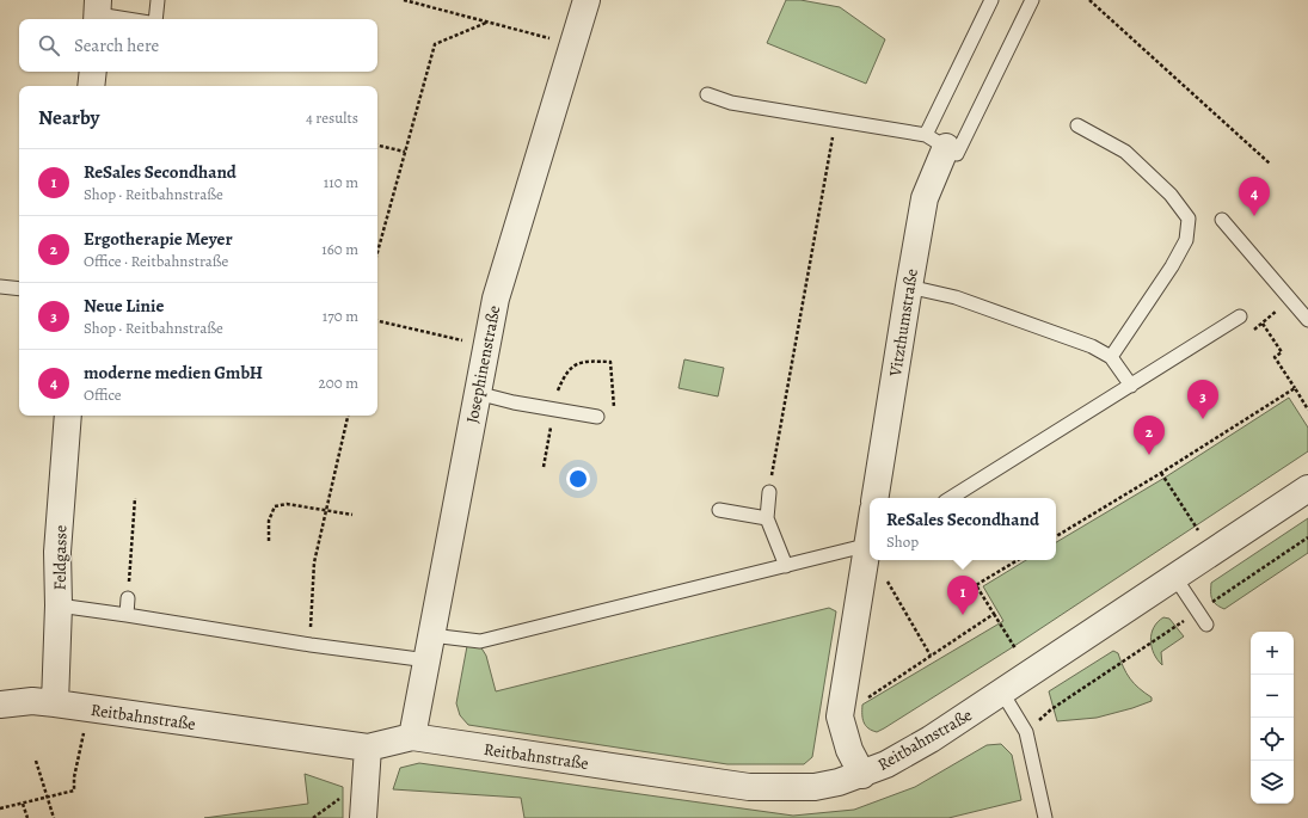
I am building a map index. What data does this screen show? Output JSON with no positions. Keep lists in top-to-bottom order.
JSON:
{
  "streets": {
    "street": [
      "Vitzthumstraße",
      "Josephinenstraße",
      "Feldgasse",
      "Reitbahnstraße"
    ]
  },
  "crossings": [
    ["Josephinenstraße", "Reitbahnstraße"],
    ["Feldgasse", "Reitbahnstraße"]
  ],
  "page": {
    "search": "Search here",
    "heading": ["Nearby", "4 results"],
    "list": [
      {
        "mark": "1",
        "name": "ReSales Secondhand",
        "note": "Shop · Reitbahnstraße",
        "value": "110 m"
      },
      {
        "mark": "2",
        "name": "Ergotherapie Meyer",
        "note": "Office · Reitbahnstraße",
        "value": "160 m"
      },
      {
        "mark": "3",
        "name": "Neue Linie",
        "note": "Shop · Reitbahnstraße",
        "value": "170 m"
      },
      {
        "mark": "4",
        "name": "moderne medien GmbH",
        "note": "Office",
        "value": "200 m"
      }
    ],
    "pins": [
      "4",
      "3",
      "2",
      "1"
    ],
    "popup": ["ReSales Secondhand", "Shop"],
    "map_buttons": ["+", "−"]
  }
}
